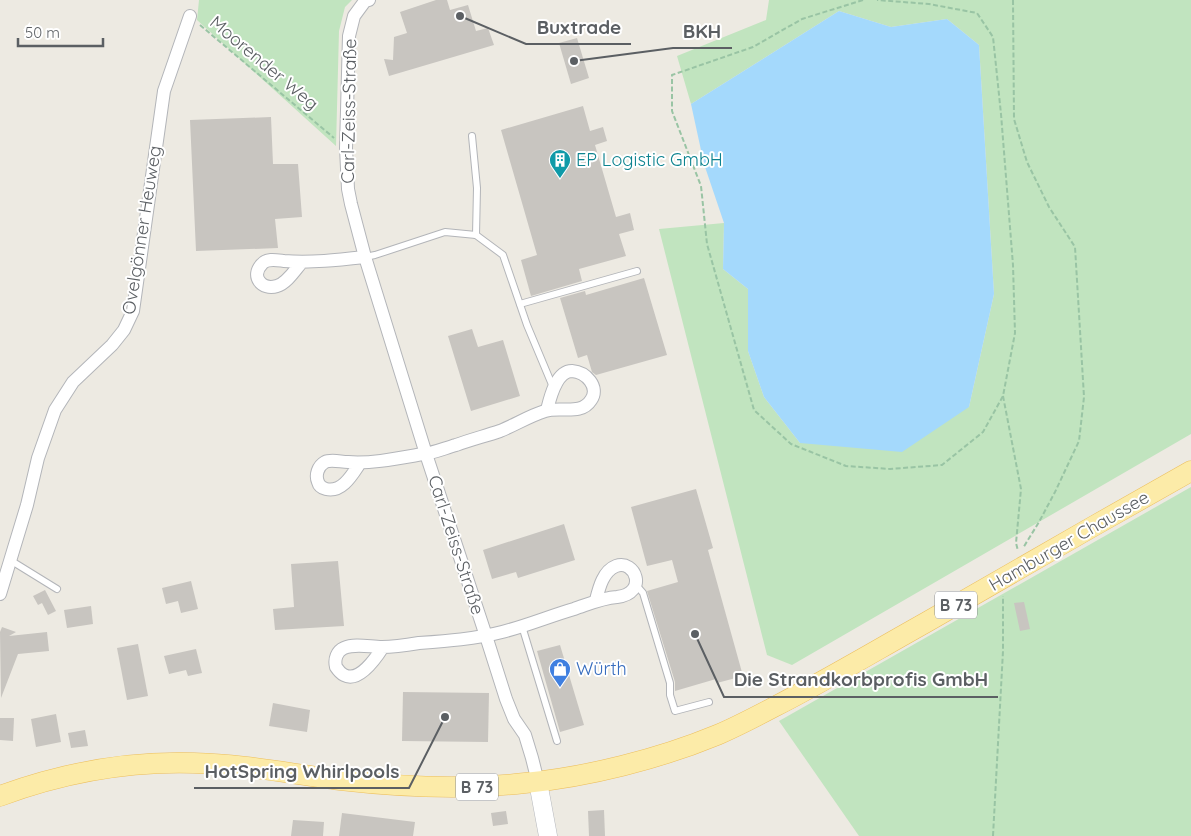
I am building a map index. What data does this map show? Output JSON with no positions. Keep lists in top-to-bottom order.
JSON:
{
  "streets": {
    "main road": ["Hamburger Chaussee", "B 73"],
    "street": ["Carl-Zeiss-Straße", "Ovelgönner Heuweg"],
    "path": ["Moorender Weg"]
  },
  "crossings": [
    ["Moorender Weg", "Carl-Zeiss-Straße"],
    ["Moorender Weg", "Ovelgönner Heuweg"],
    ["Carl-Zeiss-Straße", "Hamburger Chaussee"]
  ],
  "places": {
    "other": [
      "Buxtrade",
      "BKH",
      "Die Strandkorbprofis GmbH",
      "HotSpring Whirlpools"
    ],
    "building": ["EP Logistic GmbH"],
    "shop": ["Würth"]
  },
  "scale_bar": "50 m"
}
